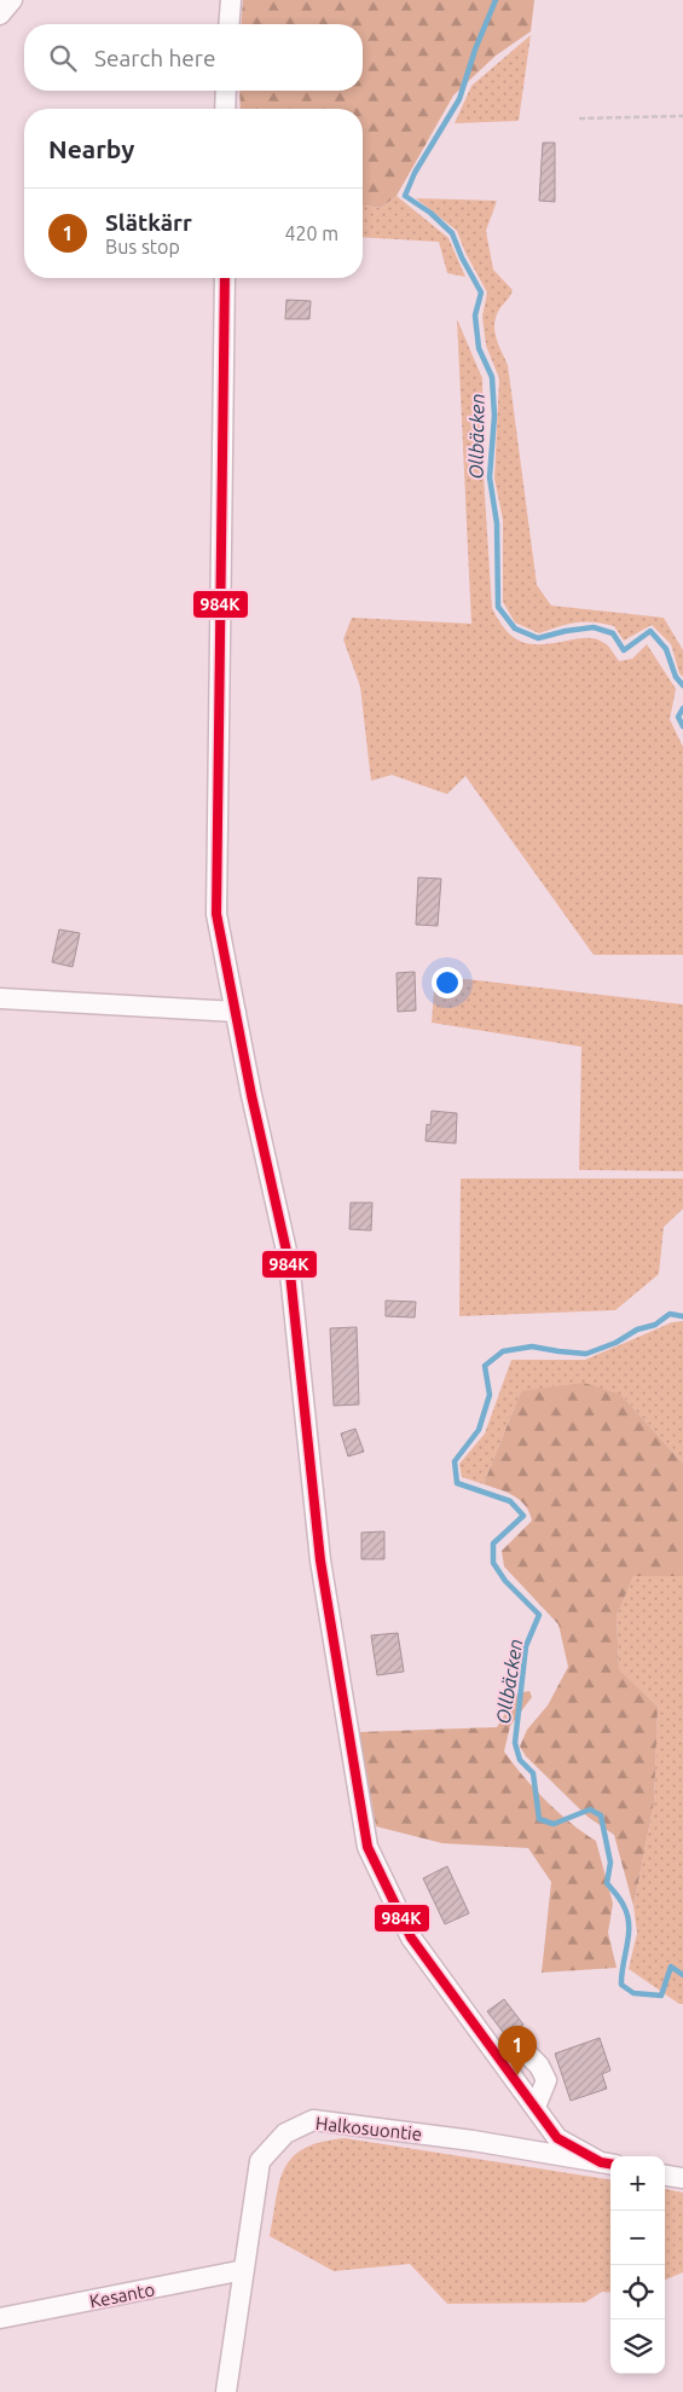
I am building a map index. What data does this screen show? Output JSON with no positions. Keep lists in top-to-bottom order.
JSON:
{
  "streets": {
    "street": ["Halkosuontie", "Kesanto"]
  },
  "crossings": [
    ["Halkosuontie", "Kesanto"]
  ],
  "water": ["Ollbäcken"],
  "lines": ["transit line 984K"],
  "page": {
    "search": "Search here",
    "heading": "Nearby",
    "list": [
      {
        "mark": "1",
        "name": "Slätkärr",
        "note": "Bus stop",
        "value": "420 m"
      }
    ],
    "pins": "1",
    "map_buttons": ["+", "−"]
  }
}
